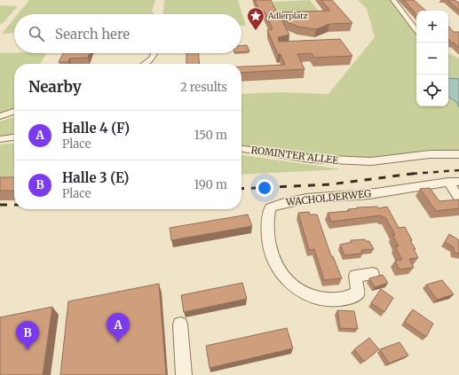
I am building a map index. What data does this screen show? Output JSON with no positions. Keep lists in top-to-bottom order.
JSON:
{
  "streets": {
    "street": ["ROMINTER ALLEE", "WACHOLDERWEG"]
  },
  "places": {
    "place": ["Adlerplatz"]
  },
  "page": {
    "map_buttons": ["+", "−"],
    "search": "Search here",
    "heading": ["Nearby", "2 results"],
    "list": [
      {
        "mark": "A",
        "name": "Halle 4 (F)",
        "note": "Place",
        "value": "150 m"
      },
      {
        "mark": "B",
        "name": "Halle 3 (E)",
        "note": "Place",
        "value": "190 m"
      }
    ],
    "pins": ["A", "B"]
  }
}
